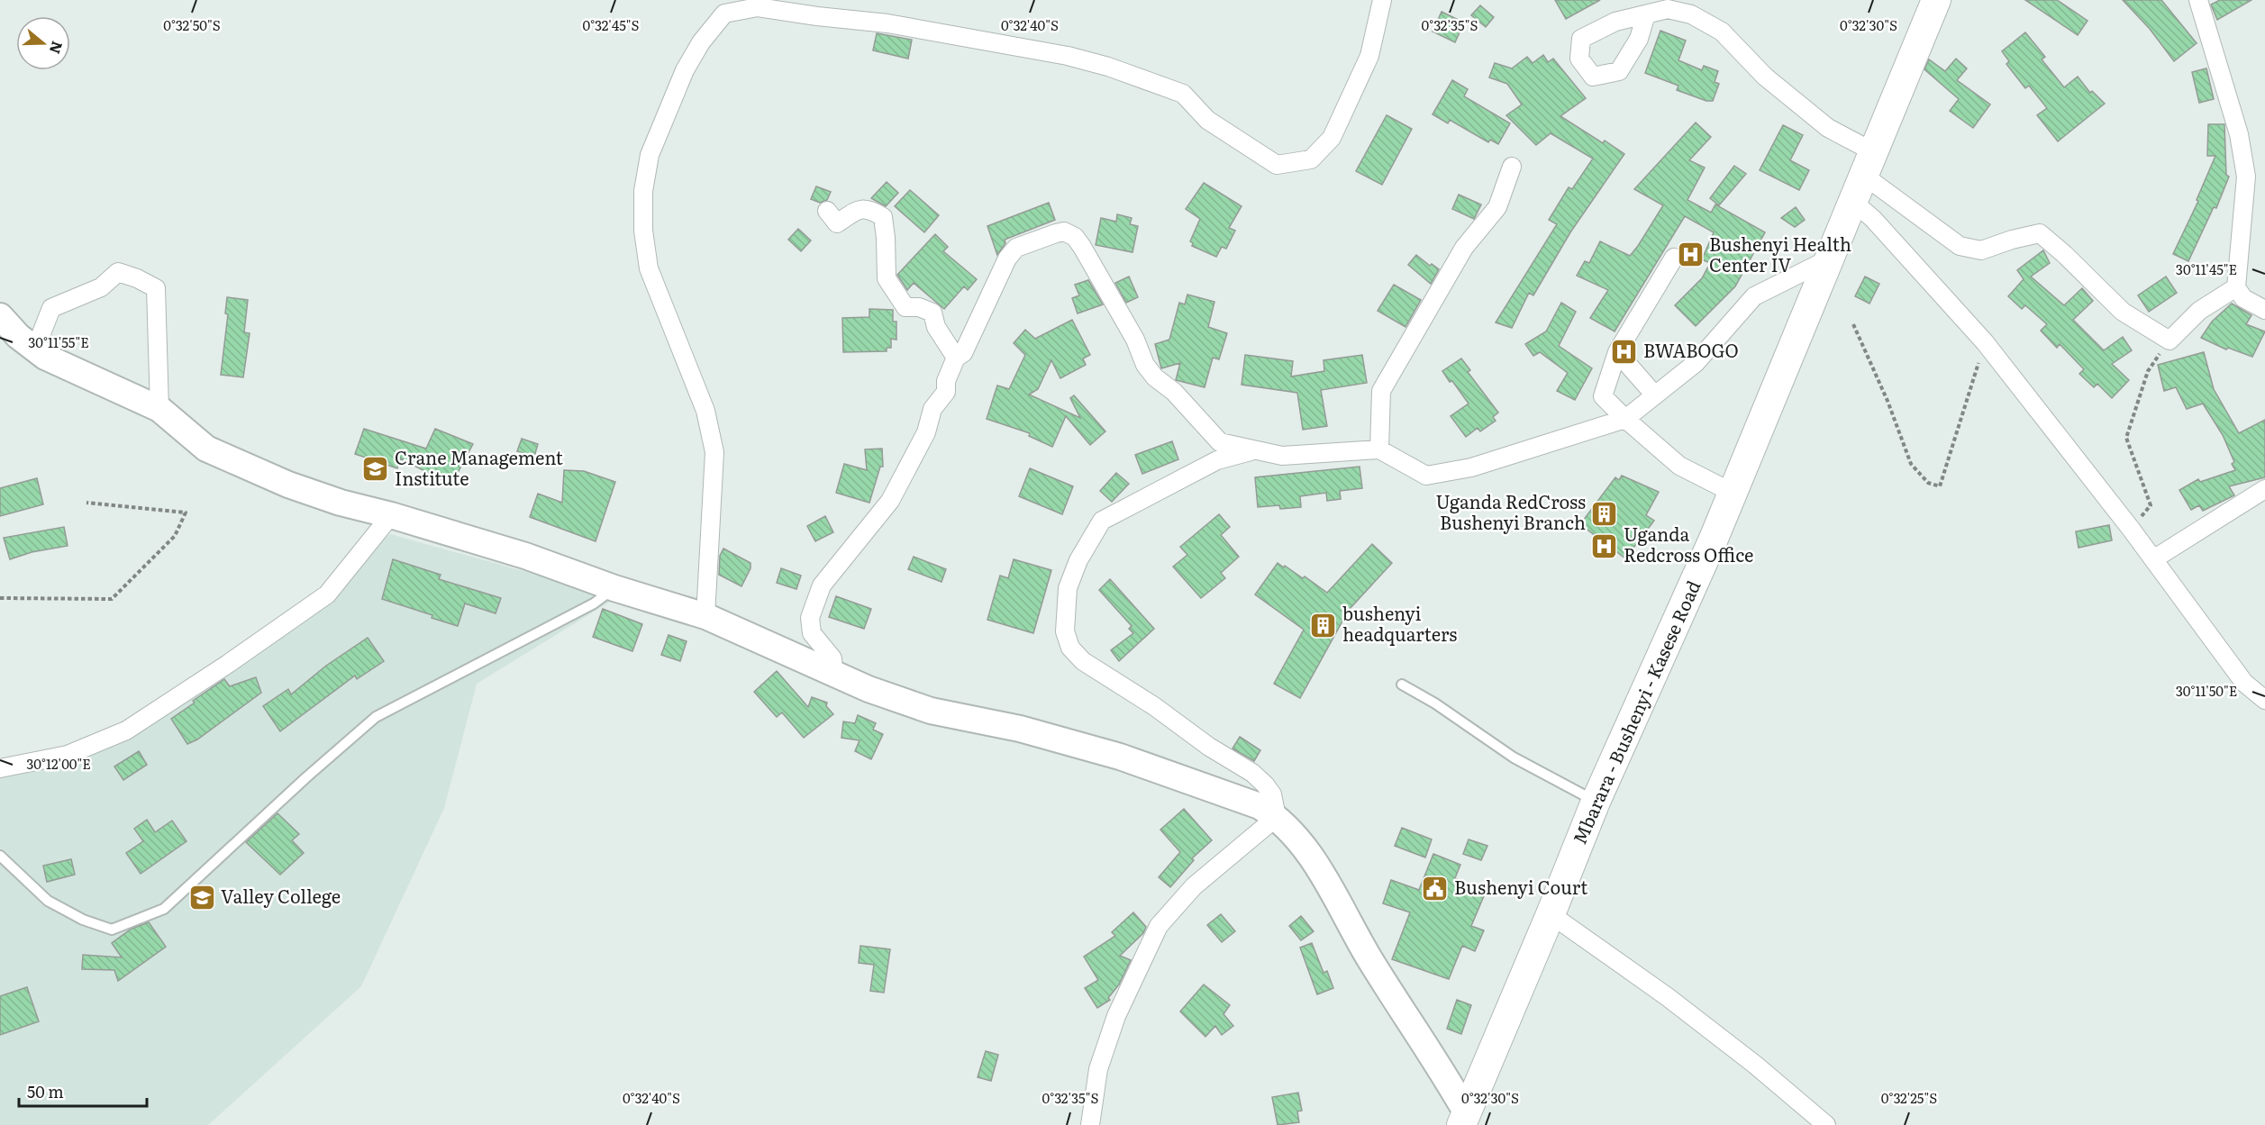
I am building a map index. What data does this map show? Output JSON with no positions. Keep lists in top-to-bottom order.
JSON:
{
  "streets": {
    "main road": ["Mbarara - Bushenyi - Kasese Road"]
  },
  "places": {
    "hospital": ["Bushenyi Health Center IV", "BWABOGO", "Uganda Redcross Office"],
    "school or university": ["Crane Management Institute", "Valley College"],
    "building": ["Uganda RedCross Bushenyi Branch", "bushenyi headquarters"],
    "public building": ["Bushenyi Court"]
  },
  "scale_bar": "50 m",
  "north": "right",
  "coordinates": [
    "0°32'40\"S",
    "0°32'50\"S",
    "0°32'45\"S",
    "0°32'35\"S",
    "0°32'30\"S",
    "30°11'45\"E",
    "30°11'55\"E",
    "30°11'50\"E",
    "30°12'00\"E",
    "0°32'25\"S"
  ]
}
